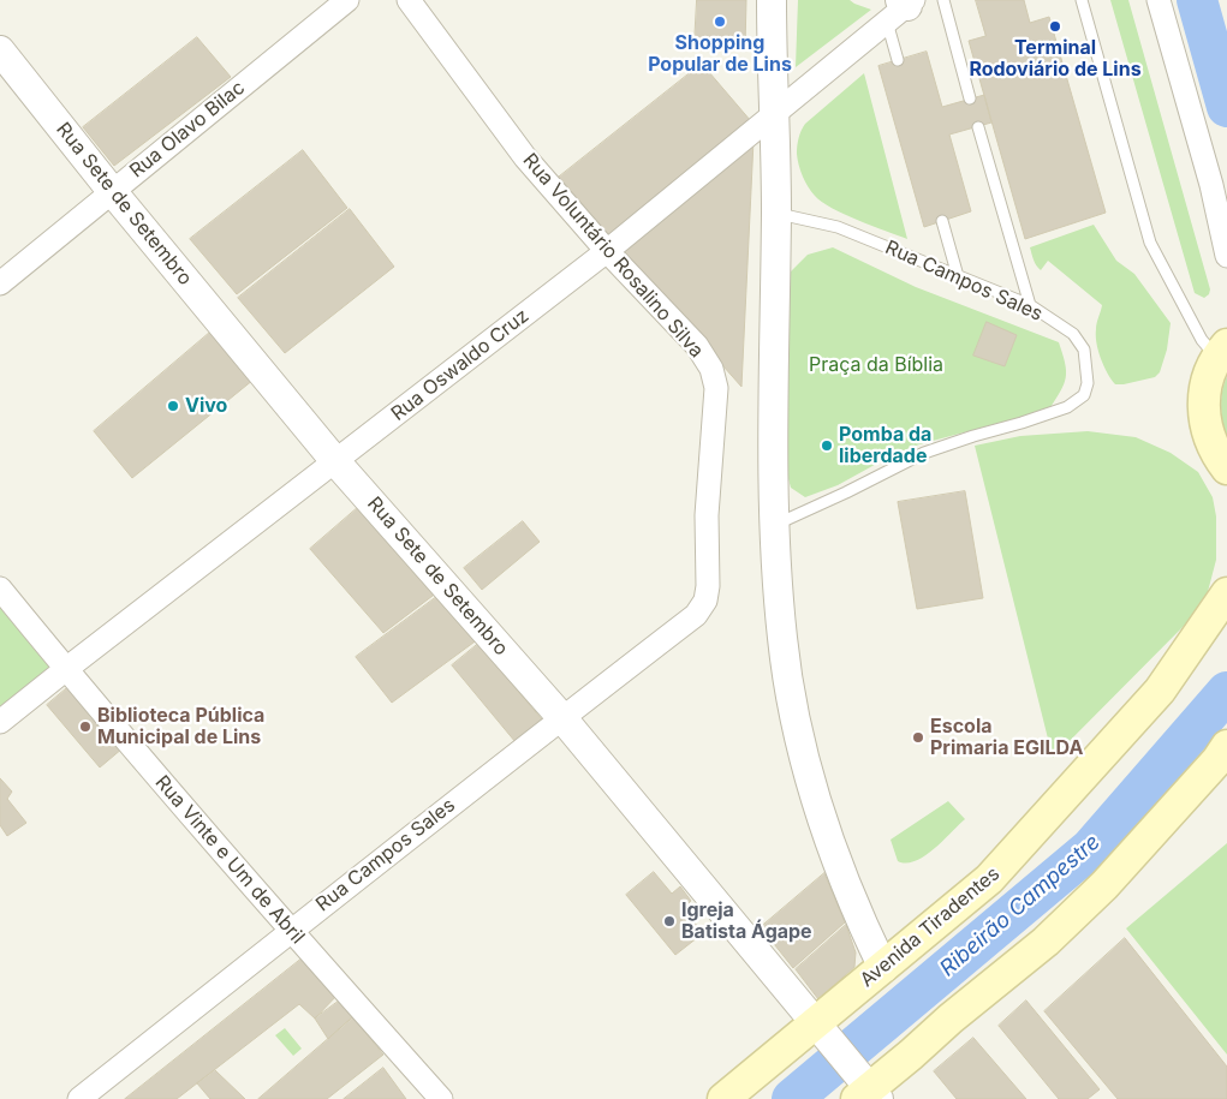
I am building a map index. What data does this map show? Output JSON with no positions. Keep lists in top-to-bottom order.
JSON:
{
  "streets": {
    "main road": ["Avenida Tiradentes"],
    "street": [
      "Rua Olavo Bilac",
      "Rua Sete de Setembro",
      "Rua Voluntário Rosalino Silva",
      "Rua Campos Sales",
      "Rua Oswaldo Cruz",
      "Rua Vinte e Um de Abril"
    ]
  },
  "crossings": [
    ["Rua Olavo Bilac", "Rua Sete de Setembro"],
    ["Rua Sete de Setembro", "Rua Campos Sales"],
    ["Rua Sete de Setembro", "Rua Oswaldo Cruz"],
    ["Rua Sete de Setembro", "Avenida Tiradentes"],
    ["Rua Voluntário Rosalino Silva", "Rua Campos Sales"],
    ["Rua Voluntário Rosalino Silva", "Rua Oswaldo Cruz"],
    ["Rua Campos Sales", "Rua Vinte e Um de Abril"],
    ["Rua Oswaldo Cruz", "Rua Vinte e Um de Abril"]
  ],
  "water": ["Ribeirão Campestre"],
  "parks": ["Praça da Bíblia"],
  "places": [
    "Shopping Popular de Lins",
    "Terminal Rodoviário de Lins",
    "Vivo",
    "Pomba da liberdade",
    "Biblioteca Pública Municipal de Lins",
    "Escola Primaria EGILDA",
    "Igreja Batista Ágape"
  ]
}
